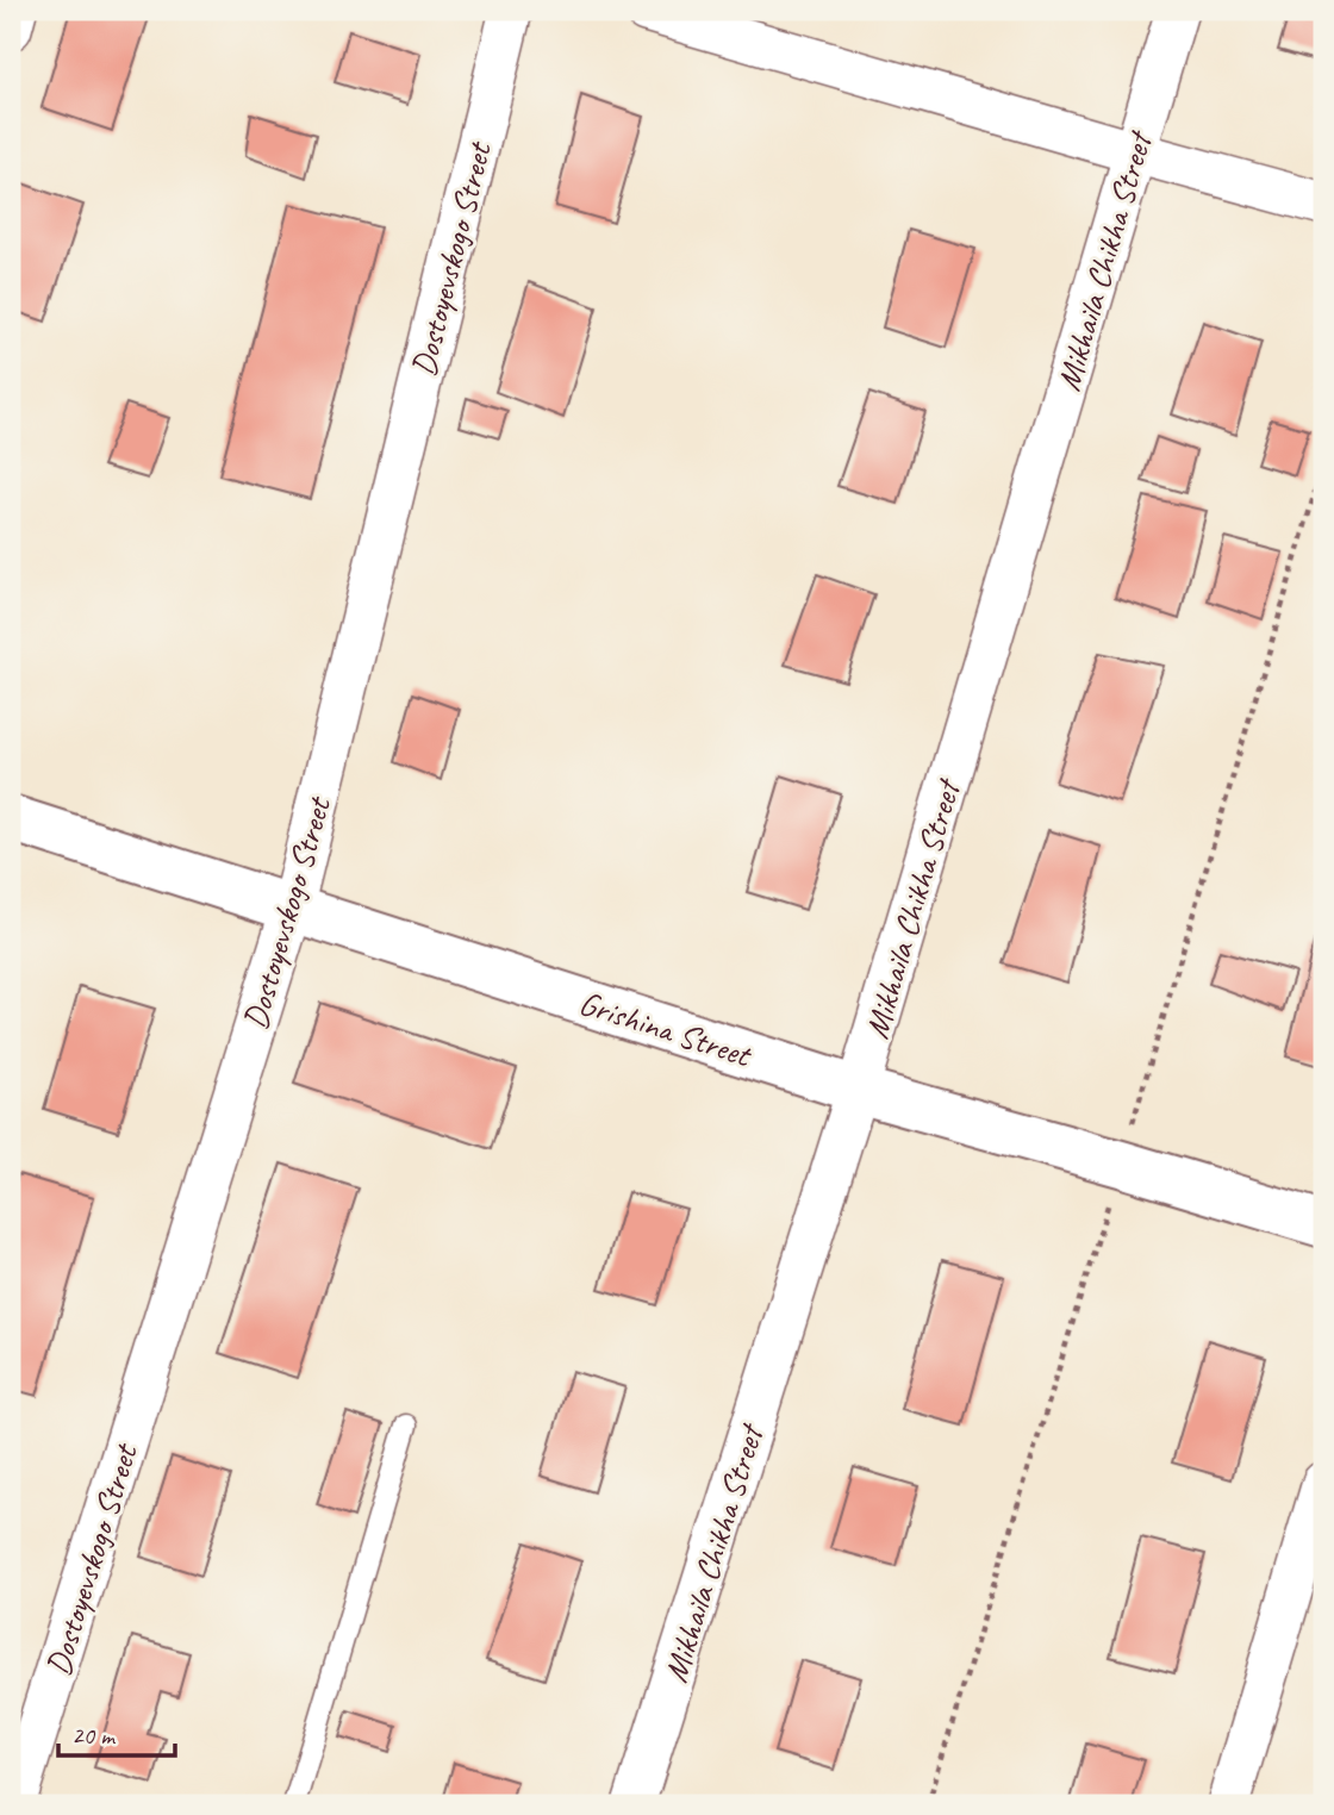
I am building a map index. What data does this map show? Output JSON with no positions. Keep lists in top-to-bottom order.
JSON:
{
  "streets": {
    "street": ["Dostoyevskogo Street", "Mikhaila Chikha Street", "Grishina Street"]
  },
  "crossings": [
    ["Dostoyevskogo Street", "Grishina Street"],
    ["Mikhaila Chikha Street", "Grishina Street"]
  ],
  "scale_bar": "20 m"
}
